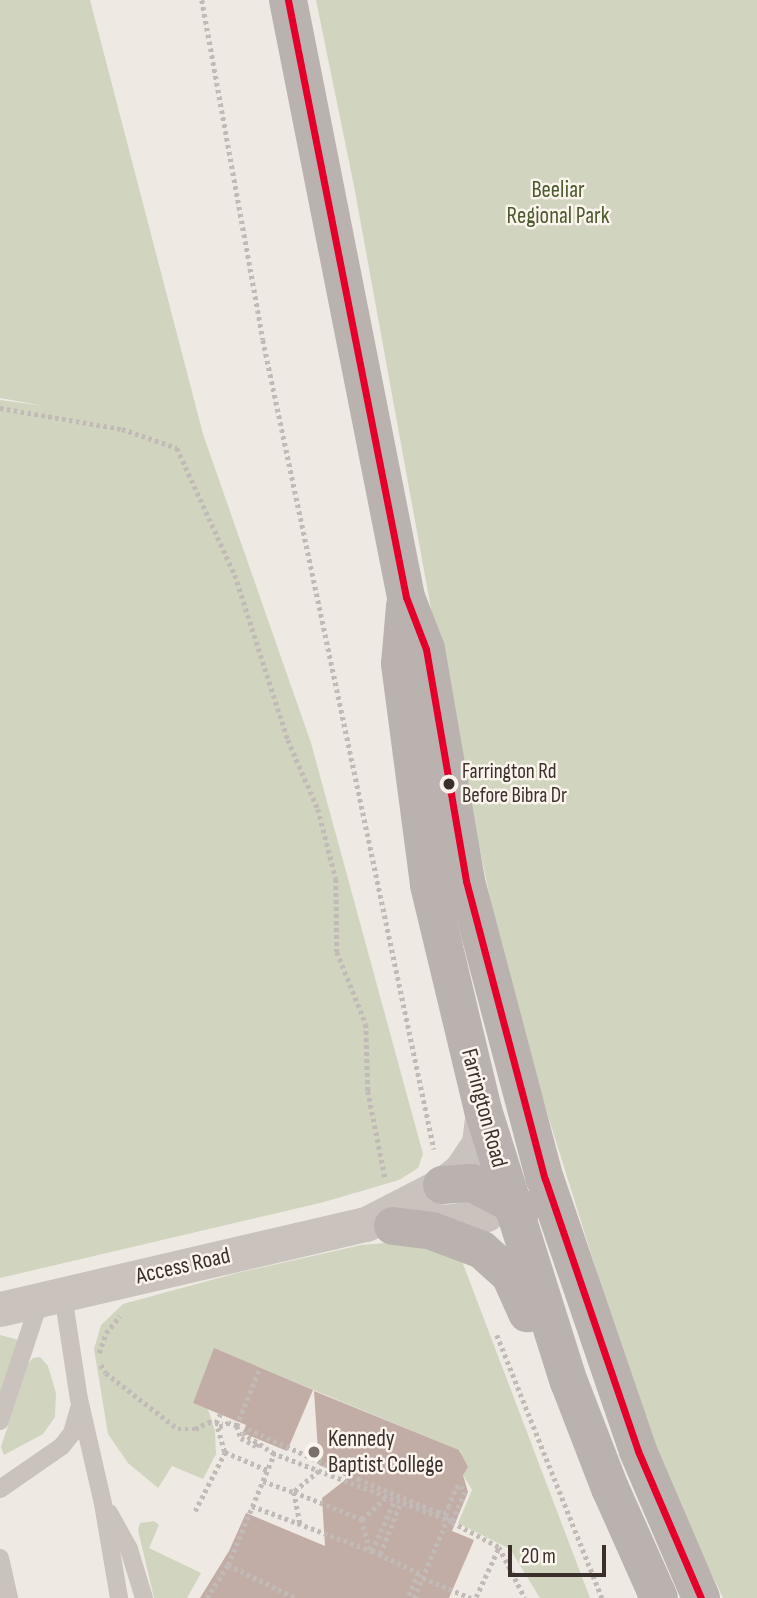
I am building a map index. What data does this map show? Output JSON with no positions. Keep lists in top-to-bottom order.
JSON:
{
  "streets": {
    "main road": ["Farrington Road"],
    "street": ["Access Road"]
  },
  "crossings": [
    ["Farrington Road", "Access Road"]
  ],
  "parks": ["Beeliar Regional Park"],
  "places": ["Farrington Rd Before Bibra Dr", "Kennedy Baptist College"],
  "scale_bar": "20 m"
}
